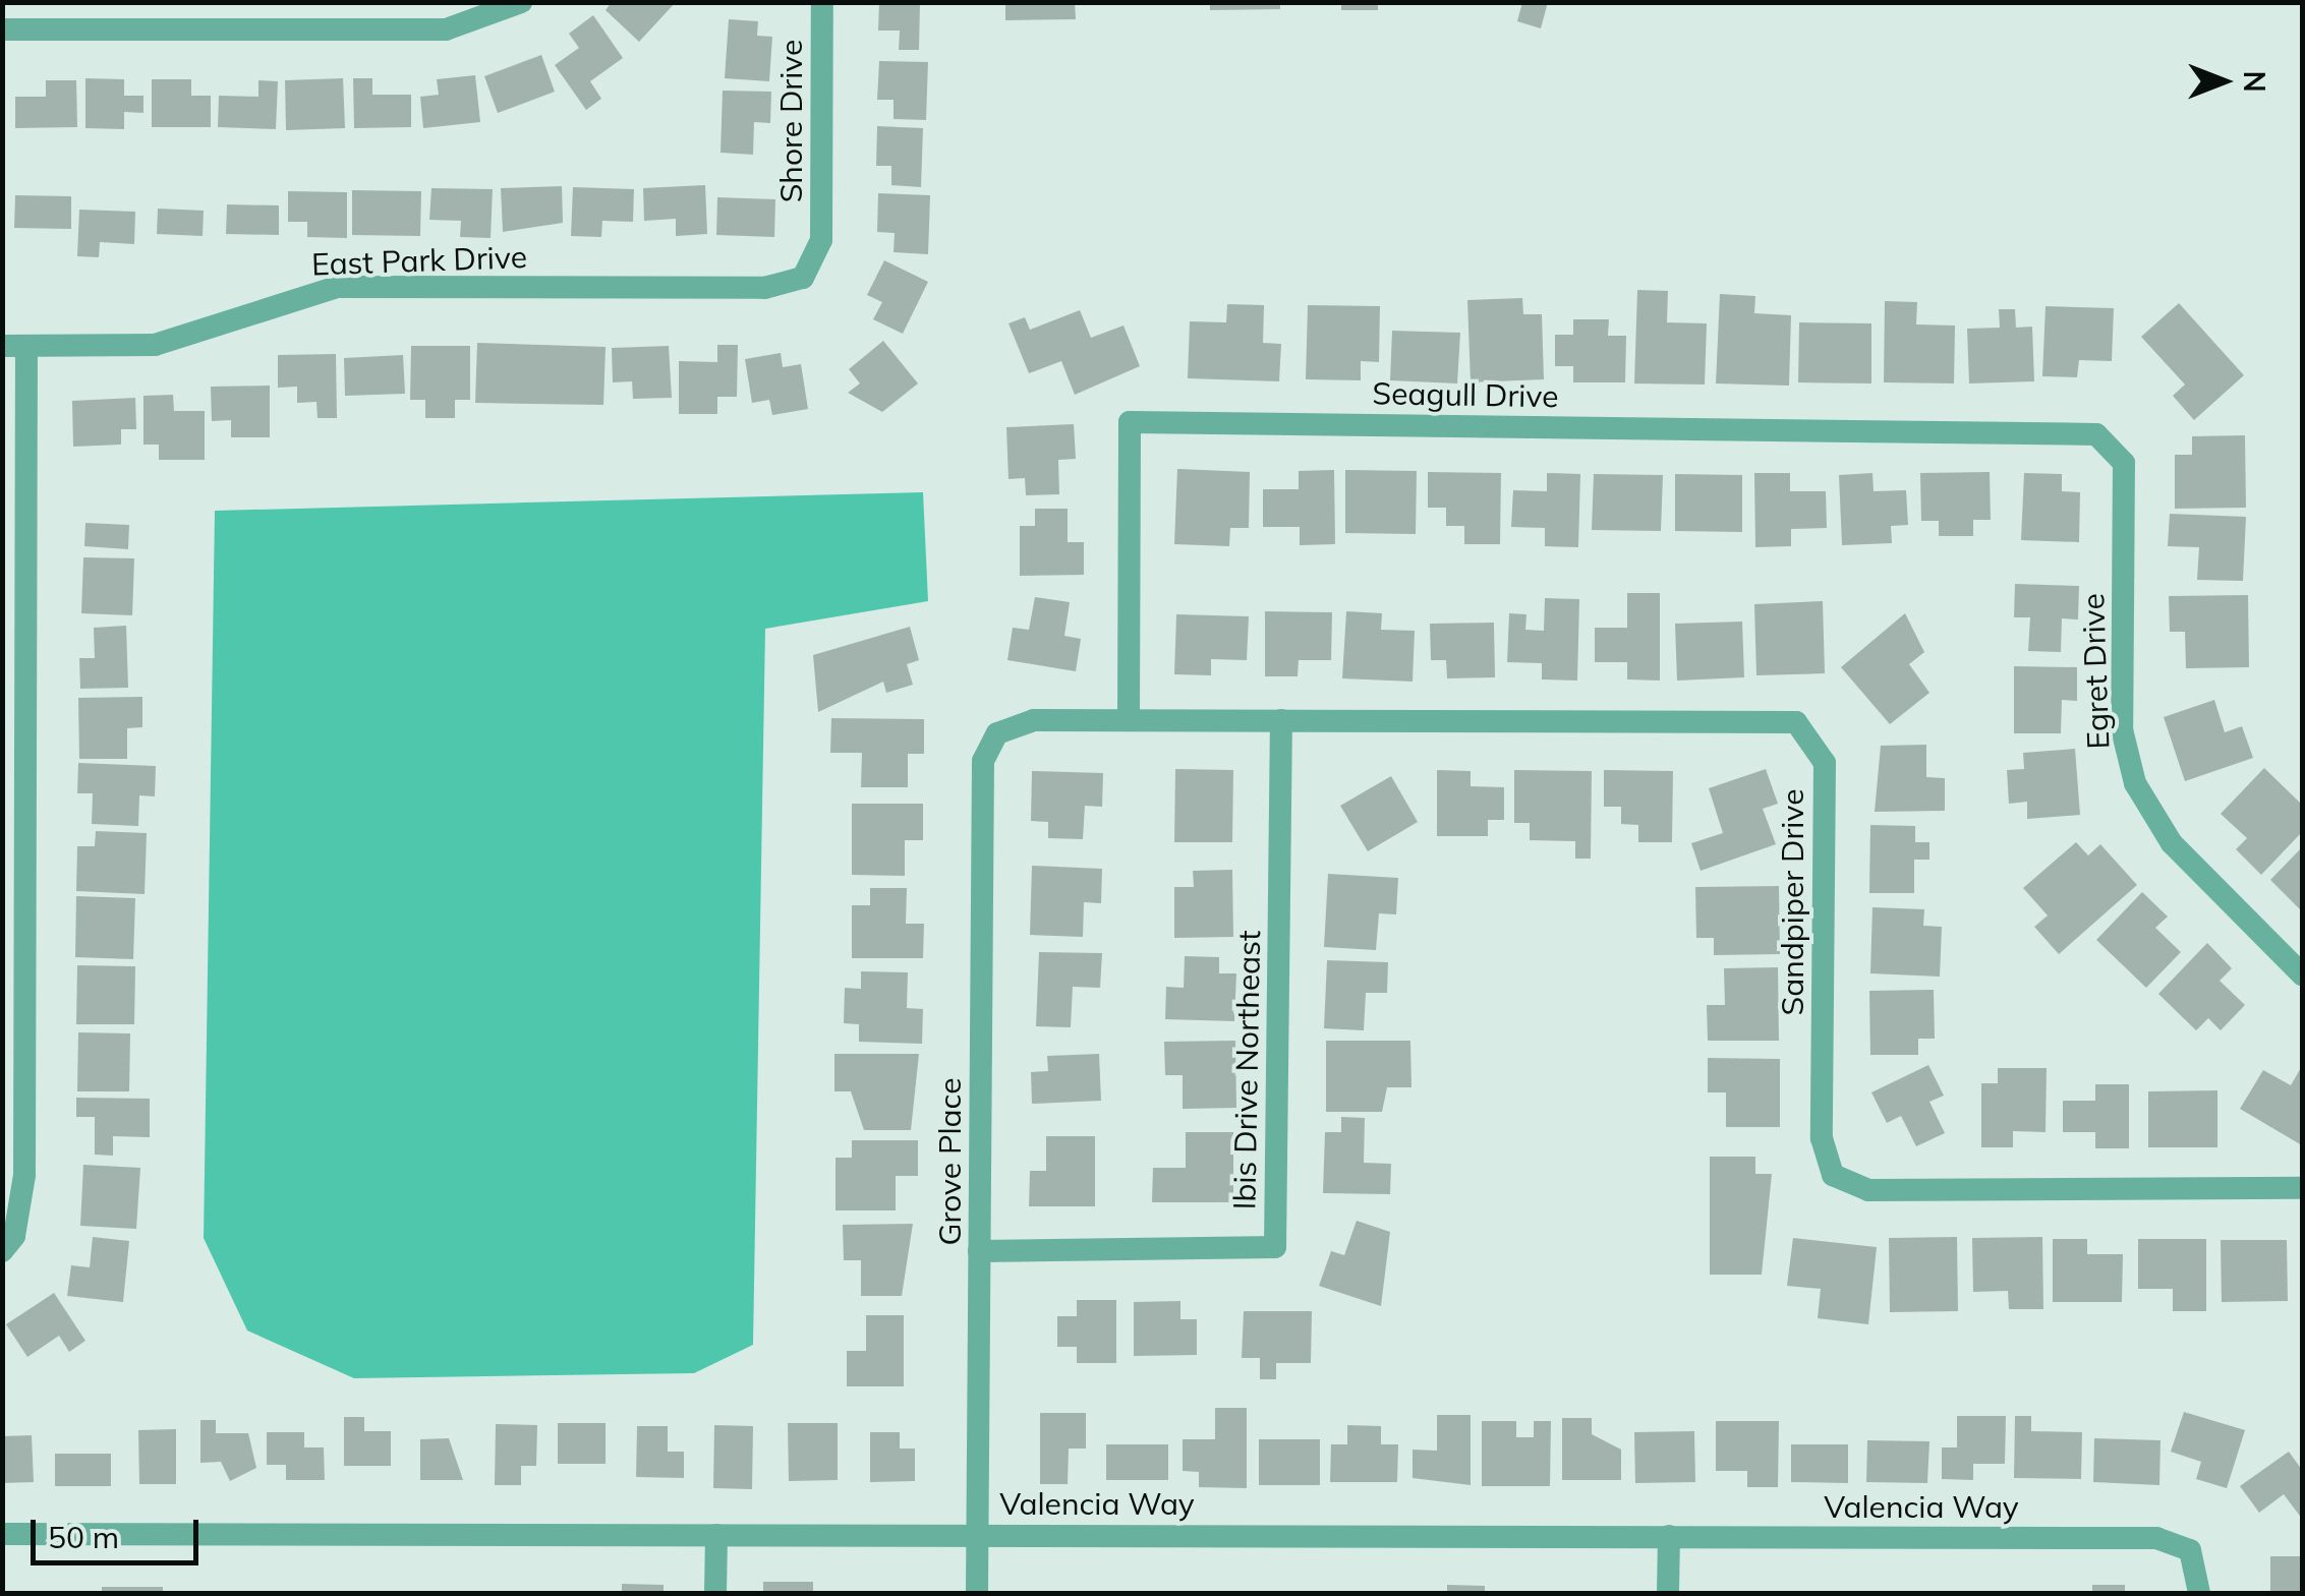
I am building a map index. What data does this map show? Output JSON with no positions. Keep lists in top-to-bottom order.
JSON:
{
  "streets": {
    "street": [
      "Shore Drive",
      "East Park Drive",
      "Seagull Drive",
      "Egret Drive",
      "Sandpiper Drive",
      "Ibis Drive Northeast",
      "Grove Place",
      "Valencia Way"
    ]
  },
  "crossings": [
    ["Shore Drive", "East Park Drive"],
    ["Seagull Drive", "Egret Drive"],
    ["Seagull Drive", "Sandpiper Drive"],
    ["Sandpiper Drive", "Ibis Drive Northeast"],
    ["Sandpiper Drive", "Grove Place"],
    ["Ibis Drive Northeast", "Grove Place"],
    ["Grove Place", "Valencia Way"]
  ],
  "scale_bar": "50 m",
  "north": "right"
}
